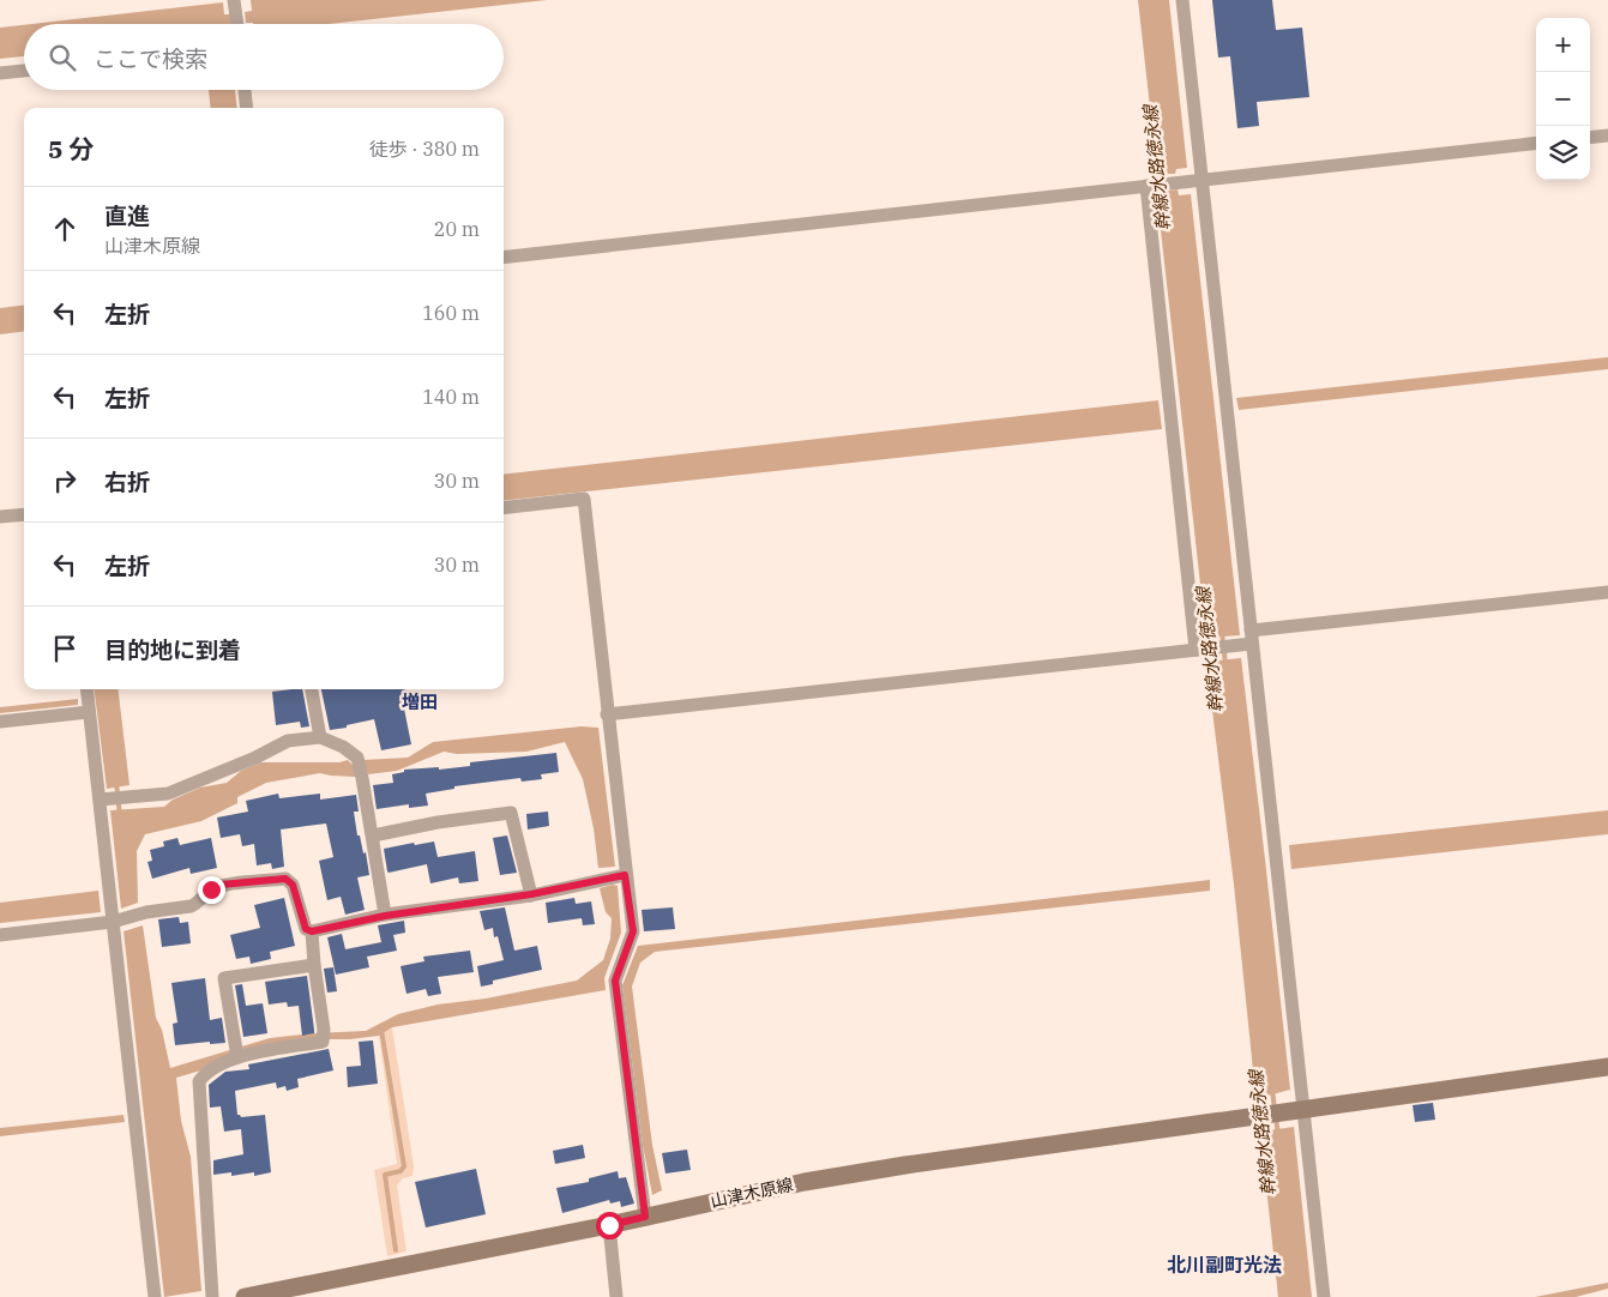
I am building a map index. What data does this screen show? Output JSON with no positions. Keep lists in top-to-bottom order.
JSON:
{
  "streets": {
    "street": ["山津木原線"]
  },
  "districts": ["増田", "北川副町光法"],
  "water": ["幹線水路徳永線"],
  "page": {
    "map_buttons": ["+", "−"],
    "search": "ここで検索",
    "heading": ["5 分", "徒歩 · 380 m"],
    "list": [
      ["直進", "山津木原線", "20 m"],
      ["左折", "160 m"],
      ["左折", "140 m"],
      ["右折", "30 m"],
      ["左折", "30 m"],
      "目的地に到着"
    ]
  }
}
